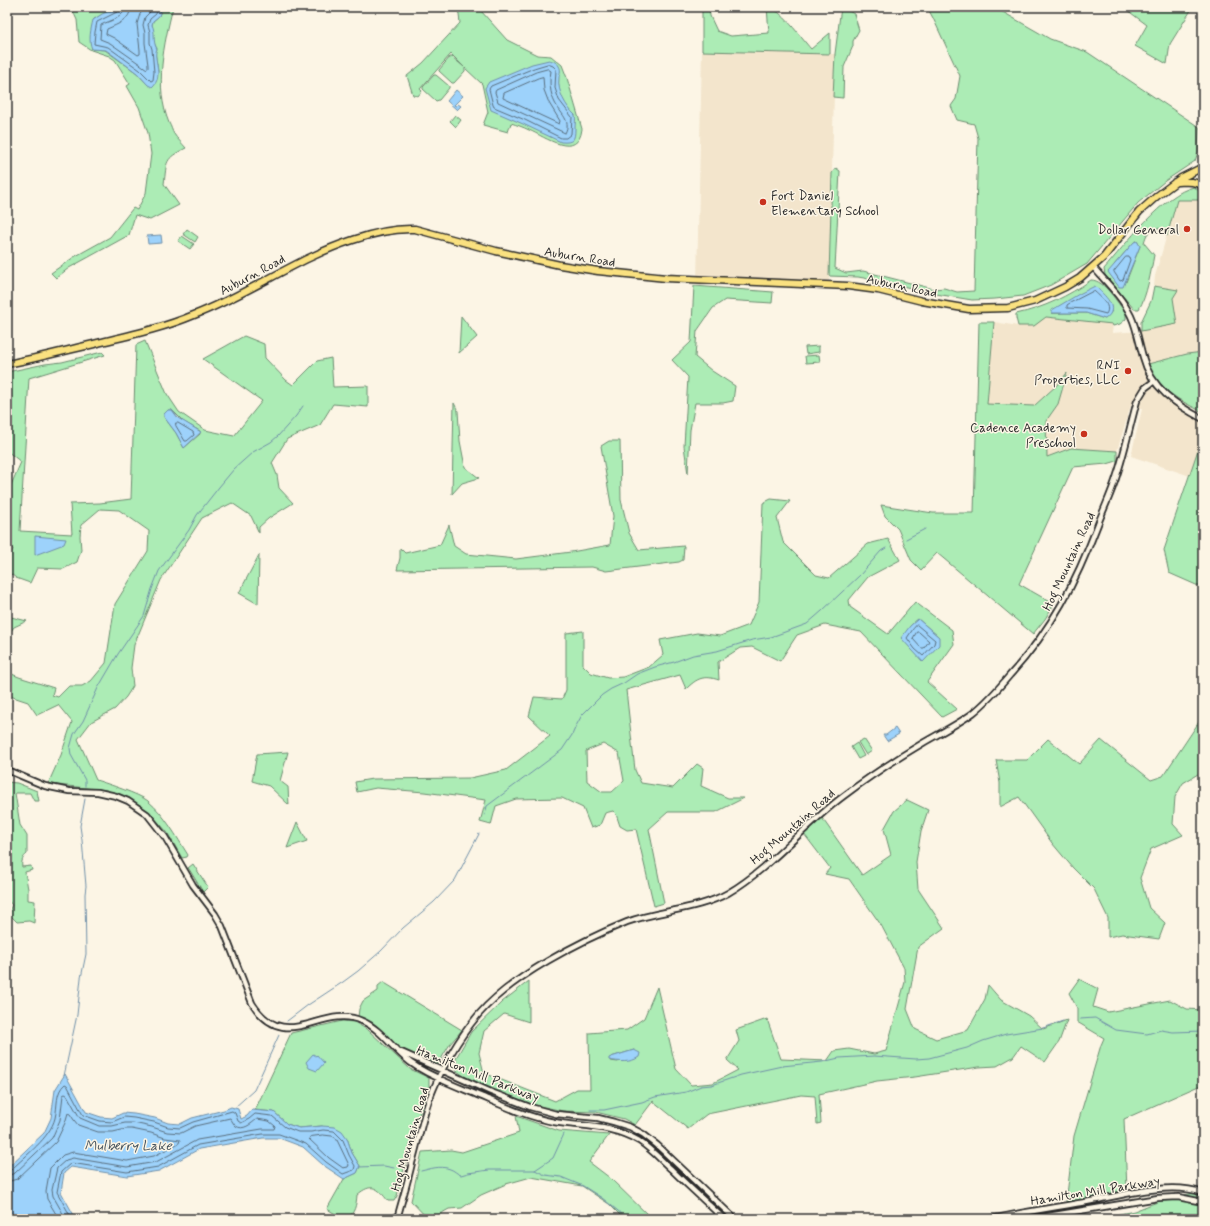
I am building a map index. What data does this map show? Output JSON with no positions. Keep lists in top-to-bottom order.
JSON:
{
  "streets": {
    "main road": ["Auburn Road"],
    "street": ["Hog Mountain Road", "Hamilton Mill Parkway"]
  },
  "crossings": [
    ["Hog Mountain Road", "Hamilton Mill Parkway"]
  ],
  "water": ["Mulberry Lake"],
  "places": [
    "Fort Daniel Elementary School",
    "Dollar General",
    "RNI Properties, LLC",
    "Cadence Academy Preschool"
  ]
}
